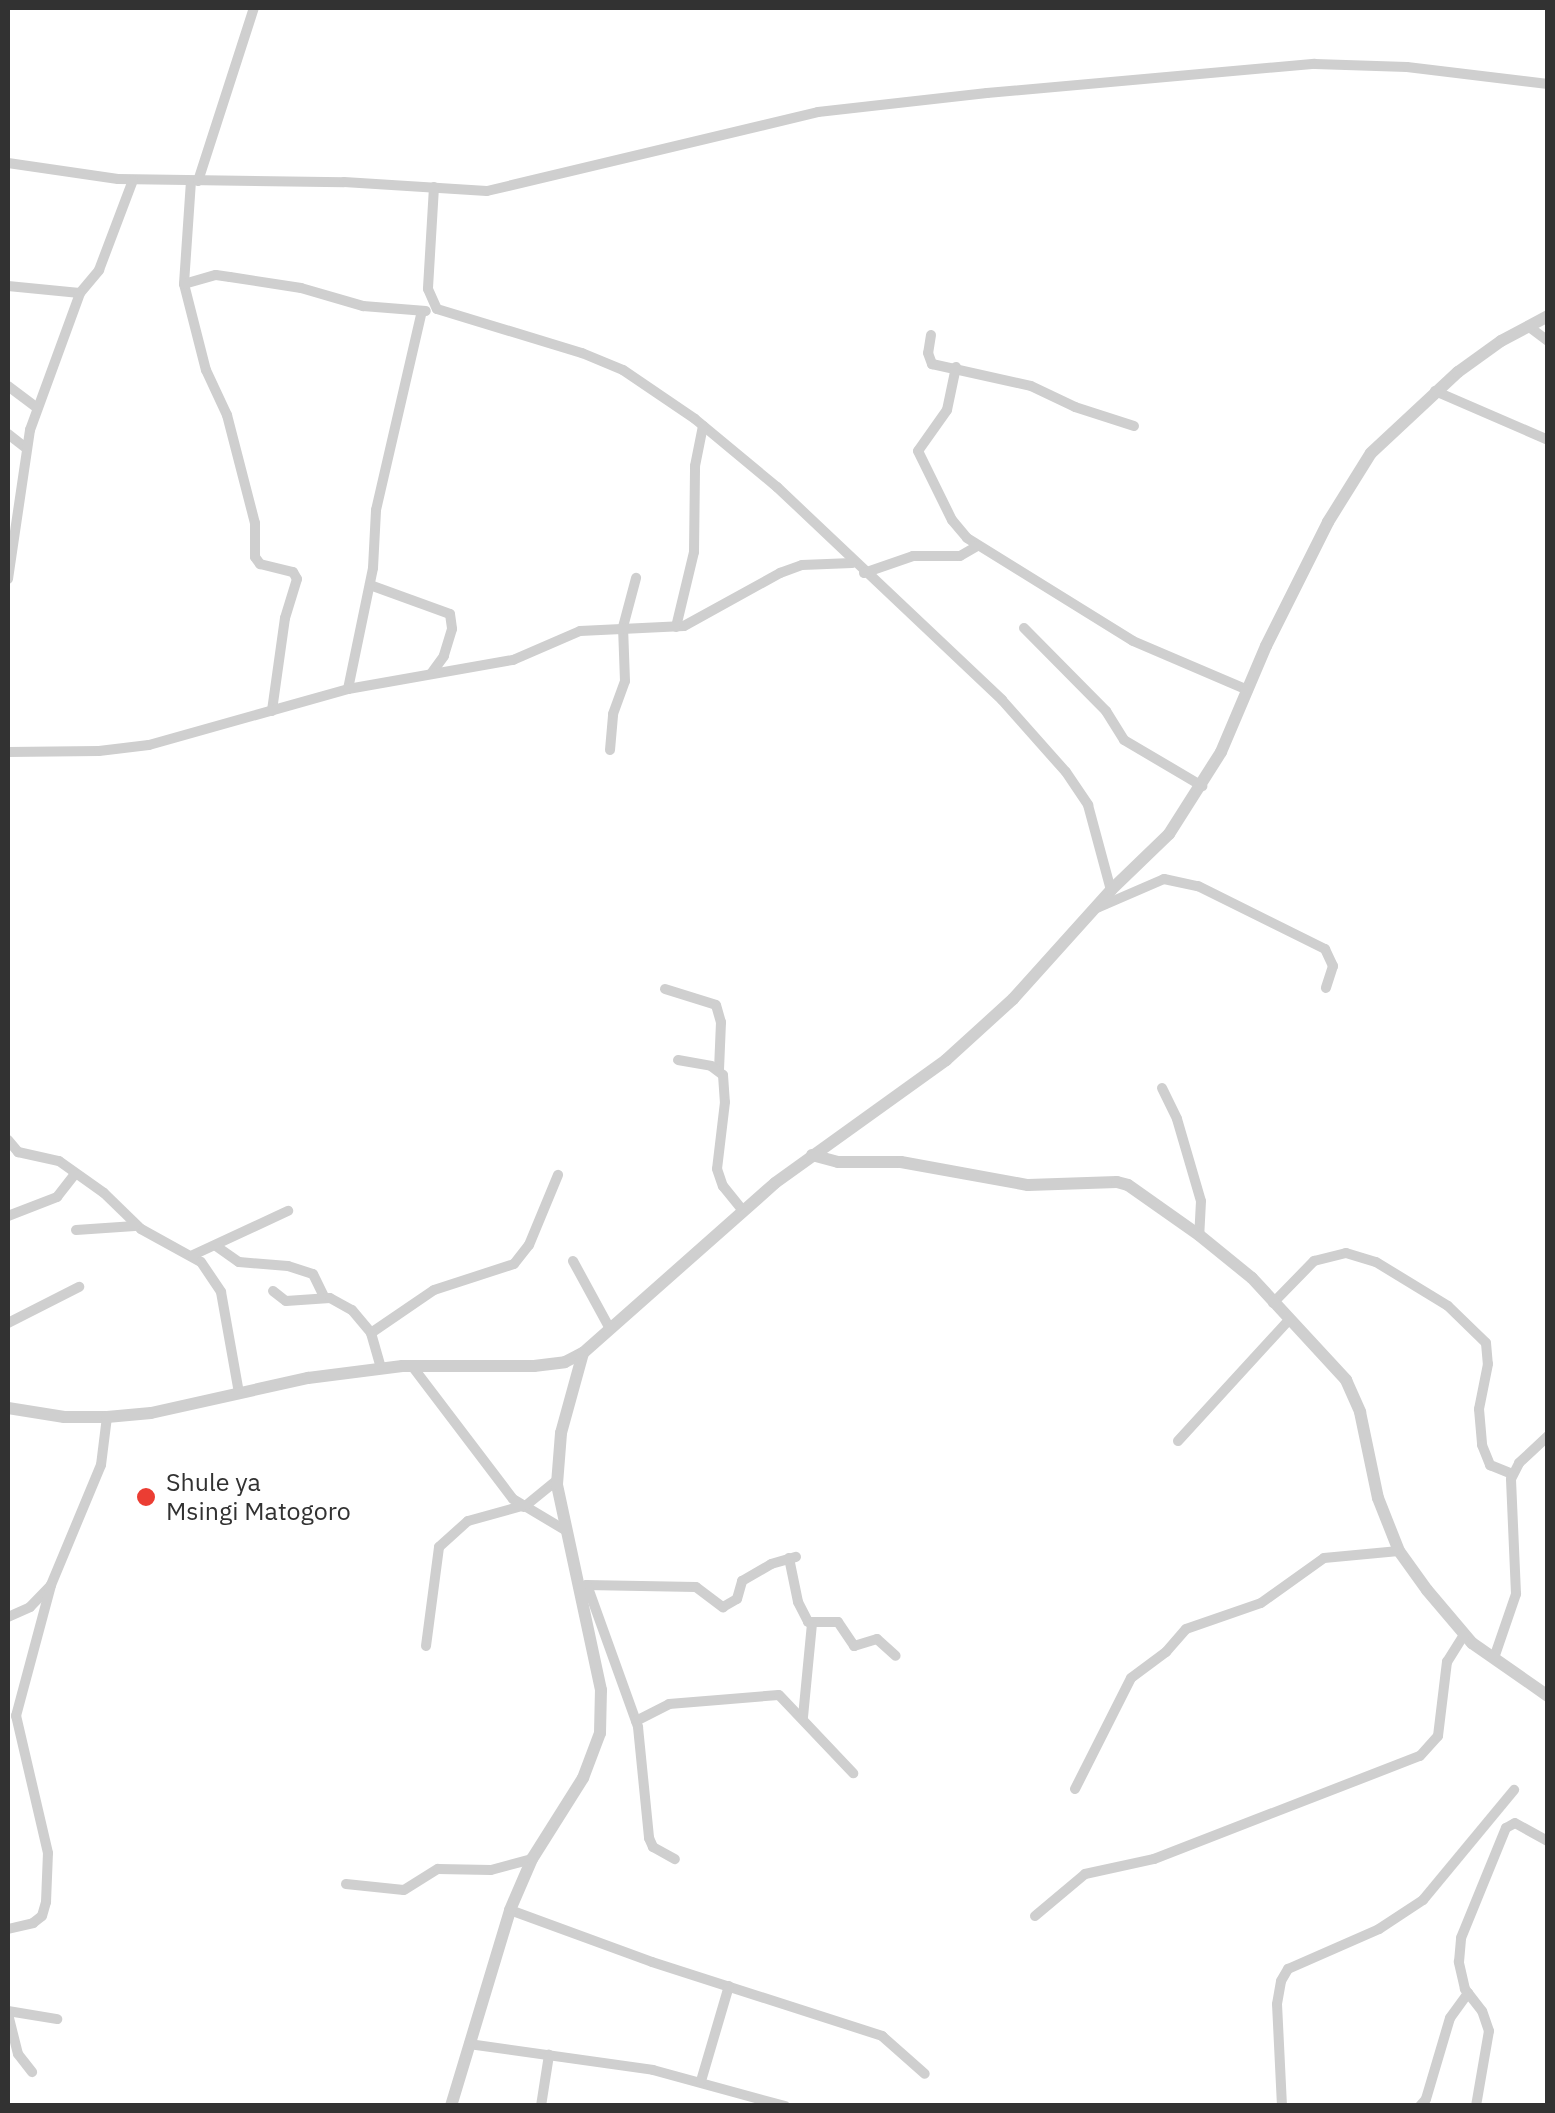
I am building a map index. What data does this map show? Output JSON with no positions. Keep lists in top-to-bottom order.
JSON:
{
  "places": ["Shule ya Msingi Matogoro"]
}
